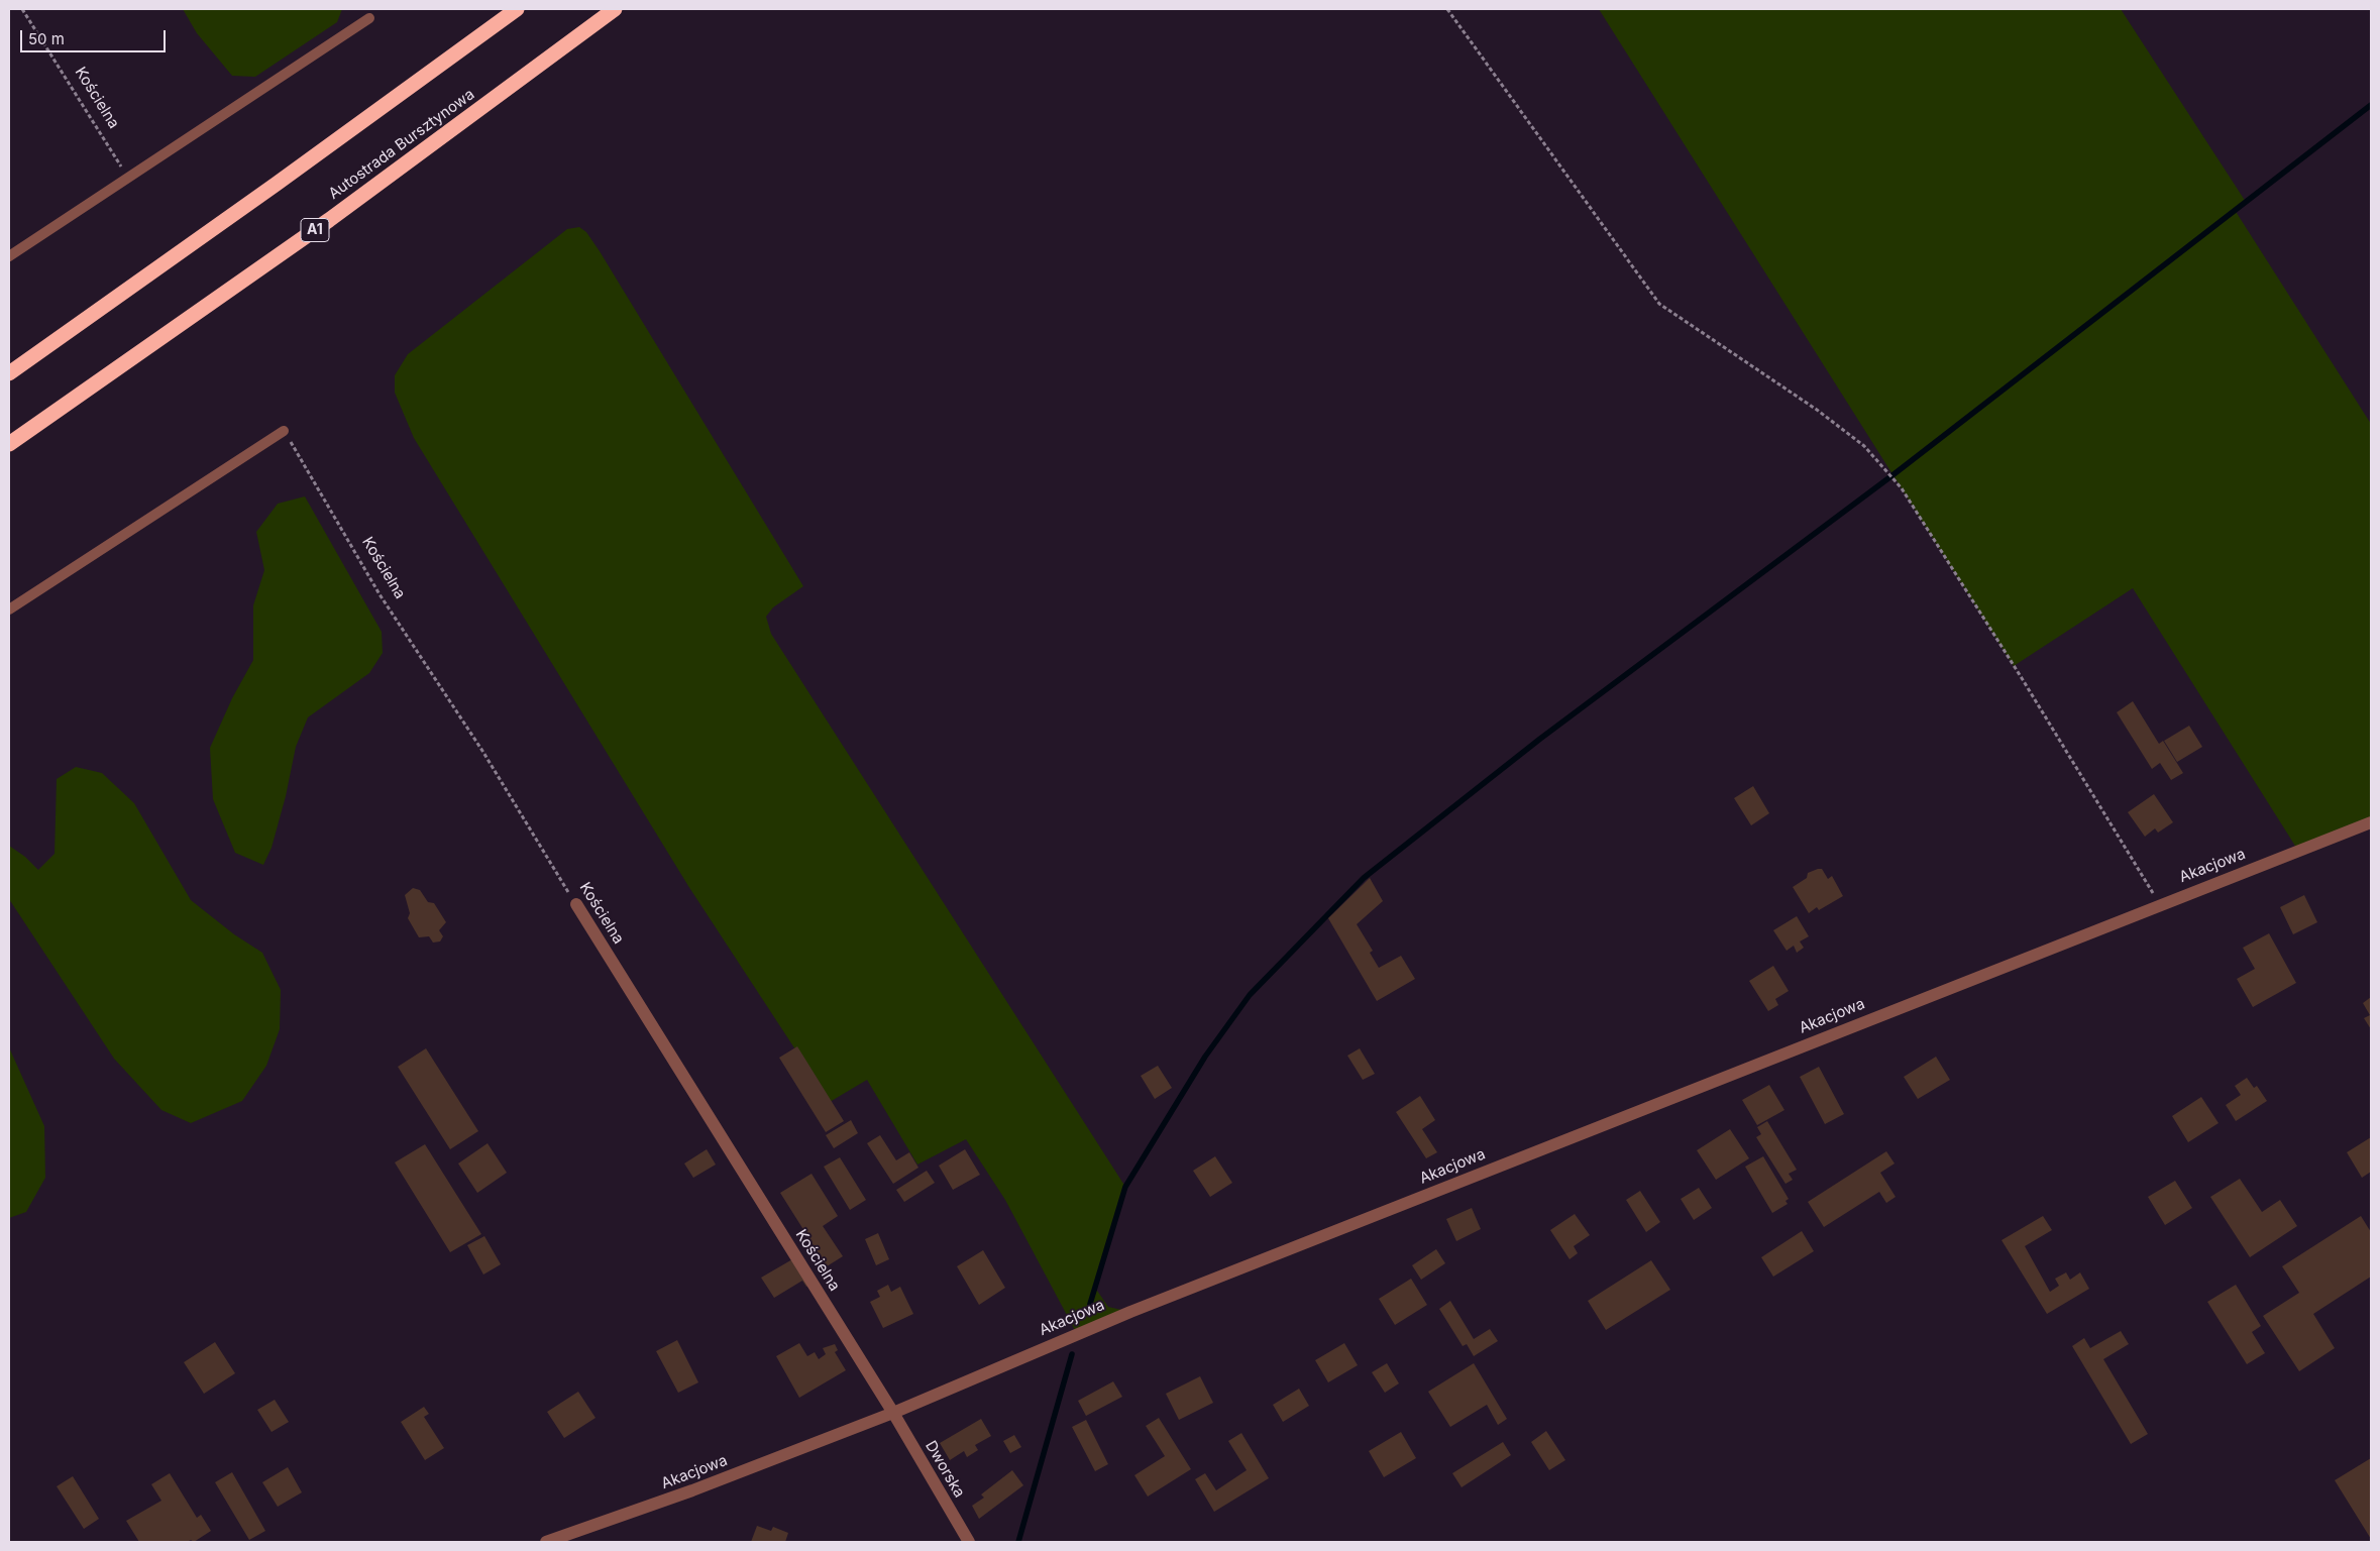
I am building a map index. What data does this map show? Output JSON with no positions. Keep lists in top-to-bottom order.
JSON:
{
  "streets": {
    "highway": ["Autostrada Bursztynowa", "A1"],
    "street": ["Kościelna", "Akacjowa", "Dworska"]
  },
  "crossings": [
    ["Kościelna", "Akacjowa"],
    ["Kościelna", "Dworska"],
    ["Akacjowa", "Dworska"]
  ],
  "scale_bar": "50 m"
}
